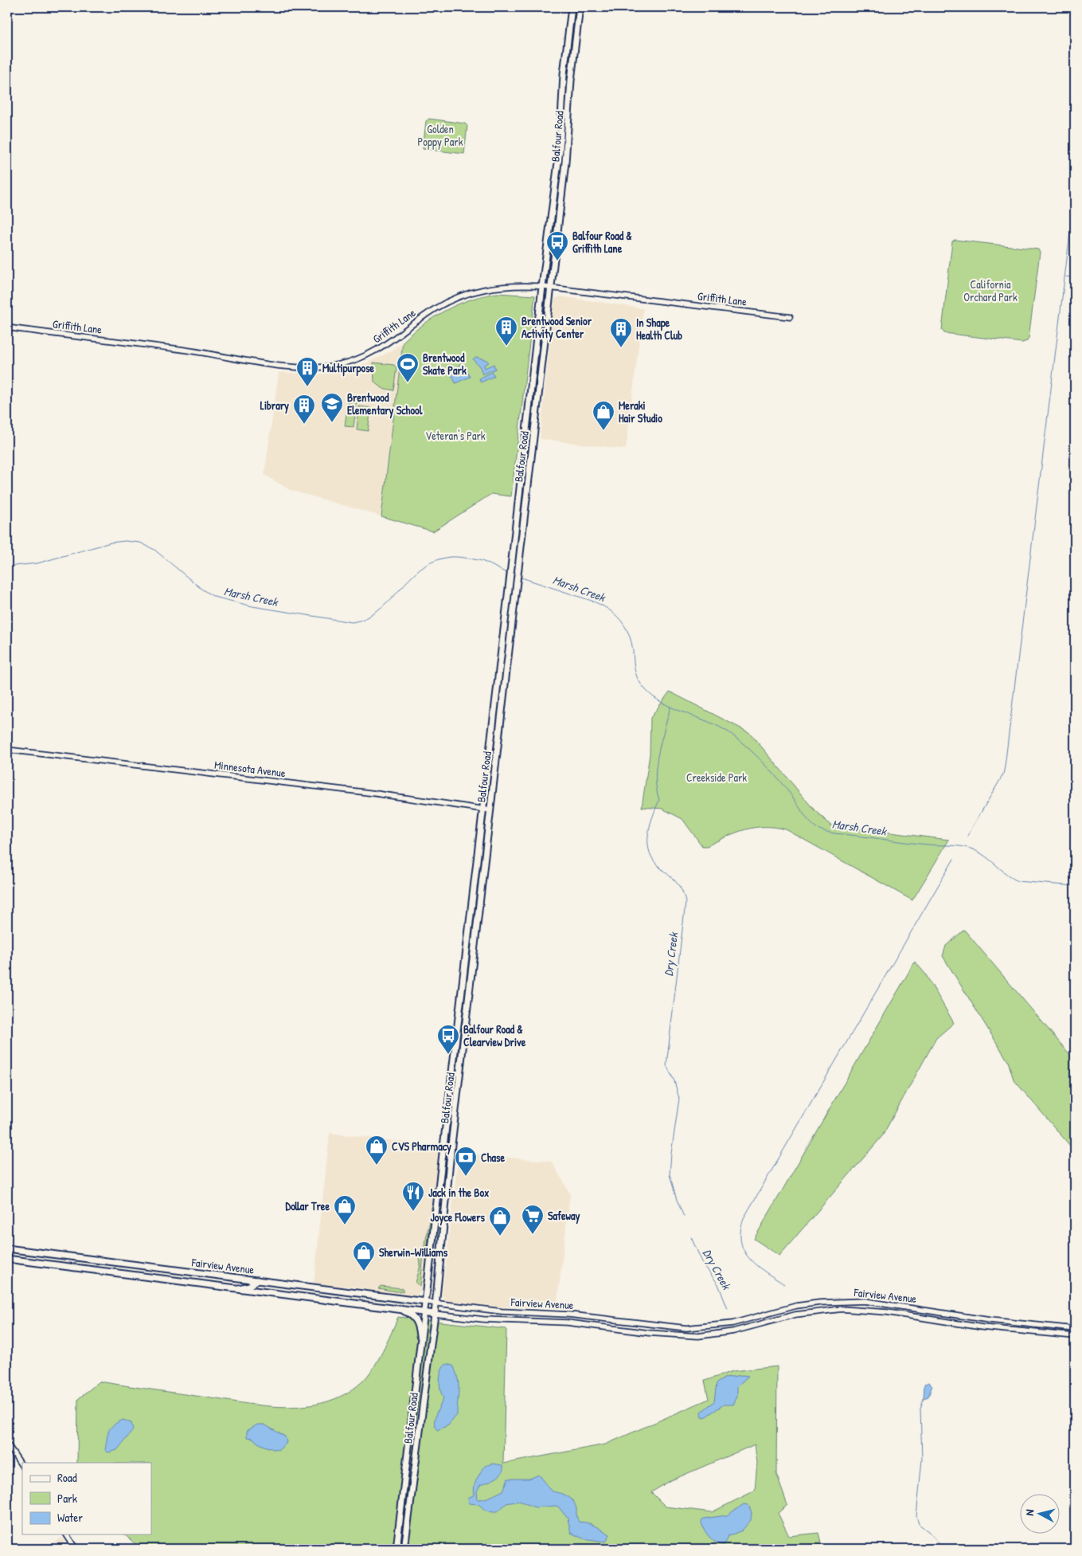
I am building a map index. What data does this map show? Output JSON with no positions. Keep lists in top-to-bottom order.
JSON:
{
  "streets": {
    "main road": ["Balfour Road", "Fairview Avenue"],
    "street": ["Griffith Lane", "Minnesota Avenue"]
  },
  "crossings": [
    ["Balfour Road", "Griffith Lane"],
    ["Balfour Road", "Minnesota Avenue"],
    ["Balfour Road", "Fairview Avenue"]
  ],
  "water": ["Marsh Creek", "Dry Creek"],
  "parks": [
    "Golden Poppy Park",
    "California Orchard Park",
    "Veteran's Park",
    "Creekside Park"
  ],
  "places": {
    "bus stop": ["Balfour Road & Griffith Lane", "Balfour Road & Clearview Drive"],
    "building": [
      "Brentwood Senior Activity Center",
      "In Shape Health Club",
      "Multipurpose",
      "Library"
    ],
    "sports": ["Brentwood Skate Park"],
    "school or university": ["Brentwood Elementary School"],
    "shop": [
      "Meraki Hair Studio",
      "CVS Pharmacy",
      "Dollar Tree",
      "Joyce Flowers",
      "Sherwin-Williams"
    ],
    "bank": ["Chase"],
    "restaurant": ["Jack in the Box"],
    "supermarket": ["Safeway"]
  },
  "legend": ["Road", "Park", "Water"],
  "north": "left"
}
